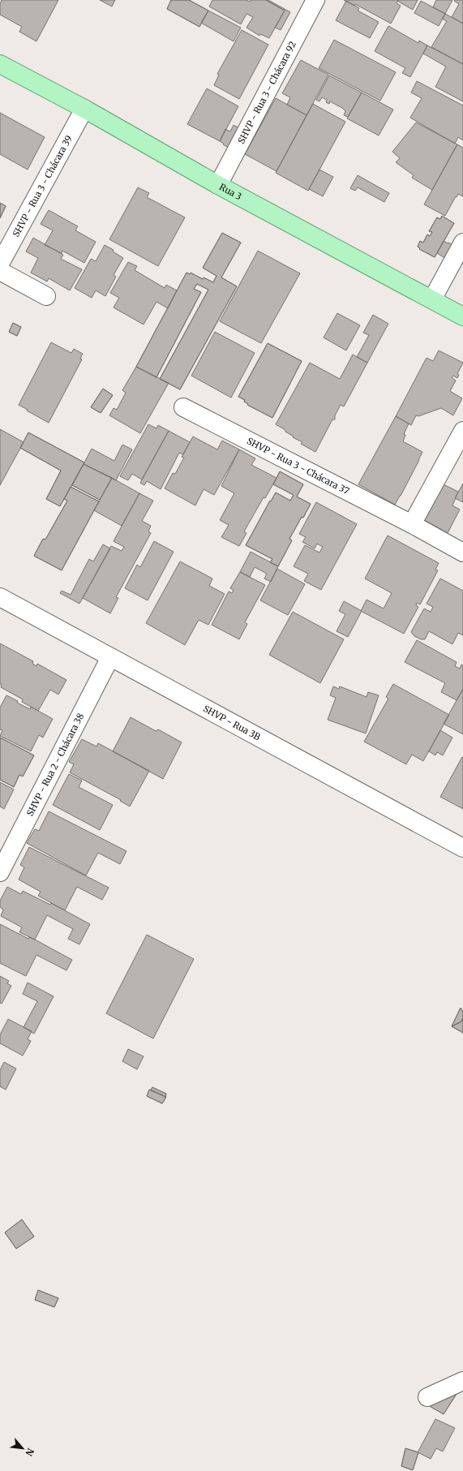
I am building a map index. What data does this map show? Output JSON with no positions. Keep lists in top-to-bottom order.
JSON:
{
  "streets": {
    "main road": ["Rua 3"],
    "street": [
      "SHVP - Rua 3 - Chácara 92",
      "SHVP - Rua 3 - Chácara 39",
      "SHVP - Rua 3 - Chácara 37",
      "SHVP - Rua 3B",
      "SHVP - Rua 2 - Chácara 38"
    ]
  },
  "crossings": [
    ["SHVP - Rua 3 - Chácara 92", "Rua 3"],
    ["SHVP - Rua 3 - Chácara 39", "Rua 3"],
    ["SHVP - Rua 3B", "SHVP - Rua 2 - Chácara 38"]
  ],
  "north": "bottom right"
}
